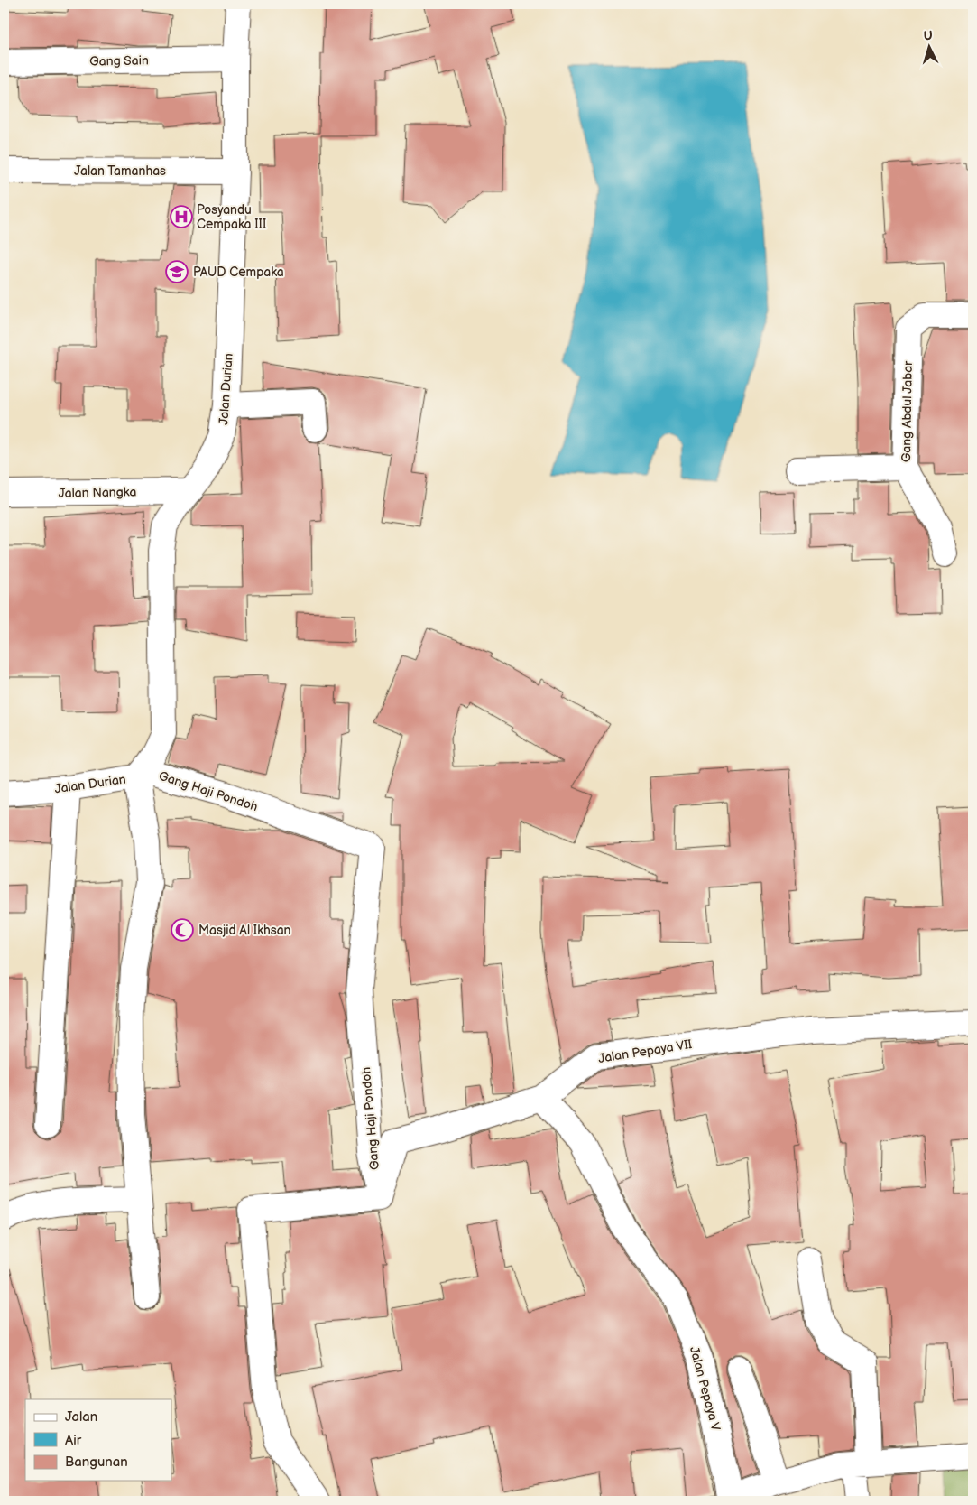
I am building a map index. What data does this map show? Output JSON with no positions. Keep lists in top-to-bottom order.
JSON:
{
  "streets": {
    "street": [
      "Gang Sain",
      "Jalan Tamanhas",
      "Jalan Durian",
      "Gang Abdul Jabar",
      "Jalan Nangka",
      "Gang Haji Pondoh",
      "Jalan Pepaya VII",
      "Jalan Pepaya V"
    ]
  },
  "crossings": [
    ["Gang Sain", "Jalan Durian"],
    ["Jalan Tamanhas", "Jalan Durian"],
    ["Jalan Durian", "Jalan Nangka"],
    ["Jalan Durian", "Gang Haji Pondoh"],
    ["Gang Haji Pondoh", "Jalan Pepaya VII"],
    ["Jalan Pepaya VII", "Jalan Pepaya V"]
  ],
  "places": {
    "hospital": ["Posyandu Cempaka III"],
    "school or university": ["PAUD Cempaka"],
    "mosque": ["Masjid Al Ikhsan"]
  },
  "legend": ["Jalan", "Air", "Bangunan"],
  "north": "top"
}
